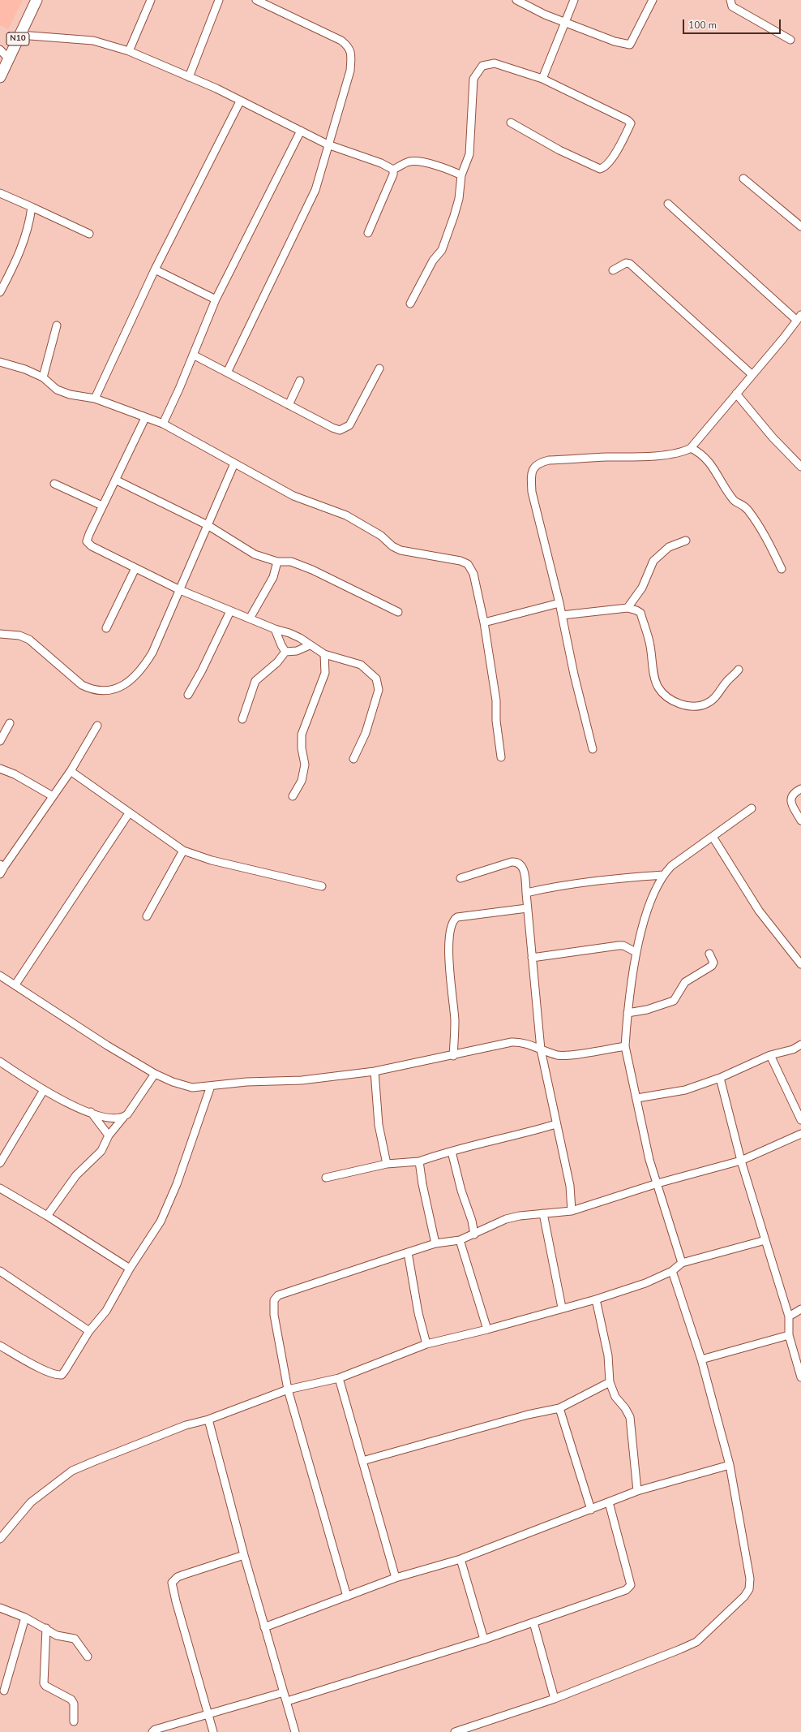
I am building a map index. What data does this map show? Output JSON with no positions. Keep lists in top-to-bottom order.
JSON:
{
  "streets": {
    "highway": ["N10"]
  },
  "scale_bar": "100 m"
}
